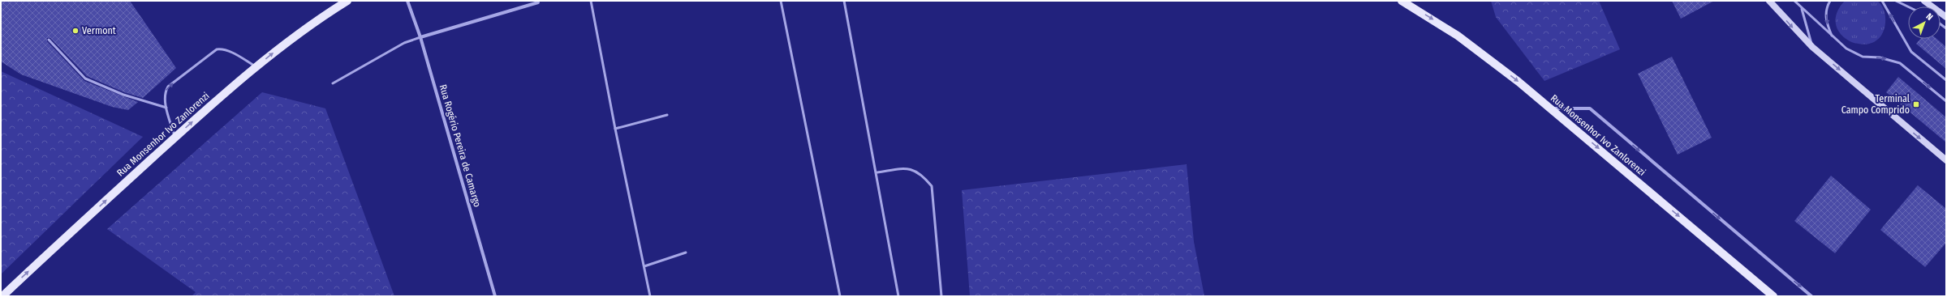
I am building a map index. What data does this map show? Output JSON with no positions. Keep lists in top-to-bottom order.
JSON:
{
  "streets": {
    "main road": ["Rua Monsenhor Ivo Zanlorenzi"],
    "street": ["Rua Rogério Pereira de Camargo"]
  },
  "places": {
    "other": ["Vermont"],
    "transit": ["Terminal Campo Comprido"]
  },
  "north": "top right"
}
